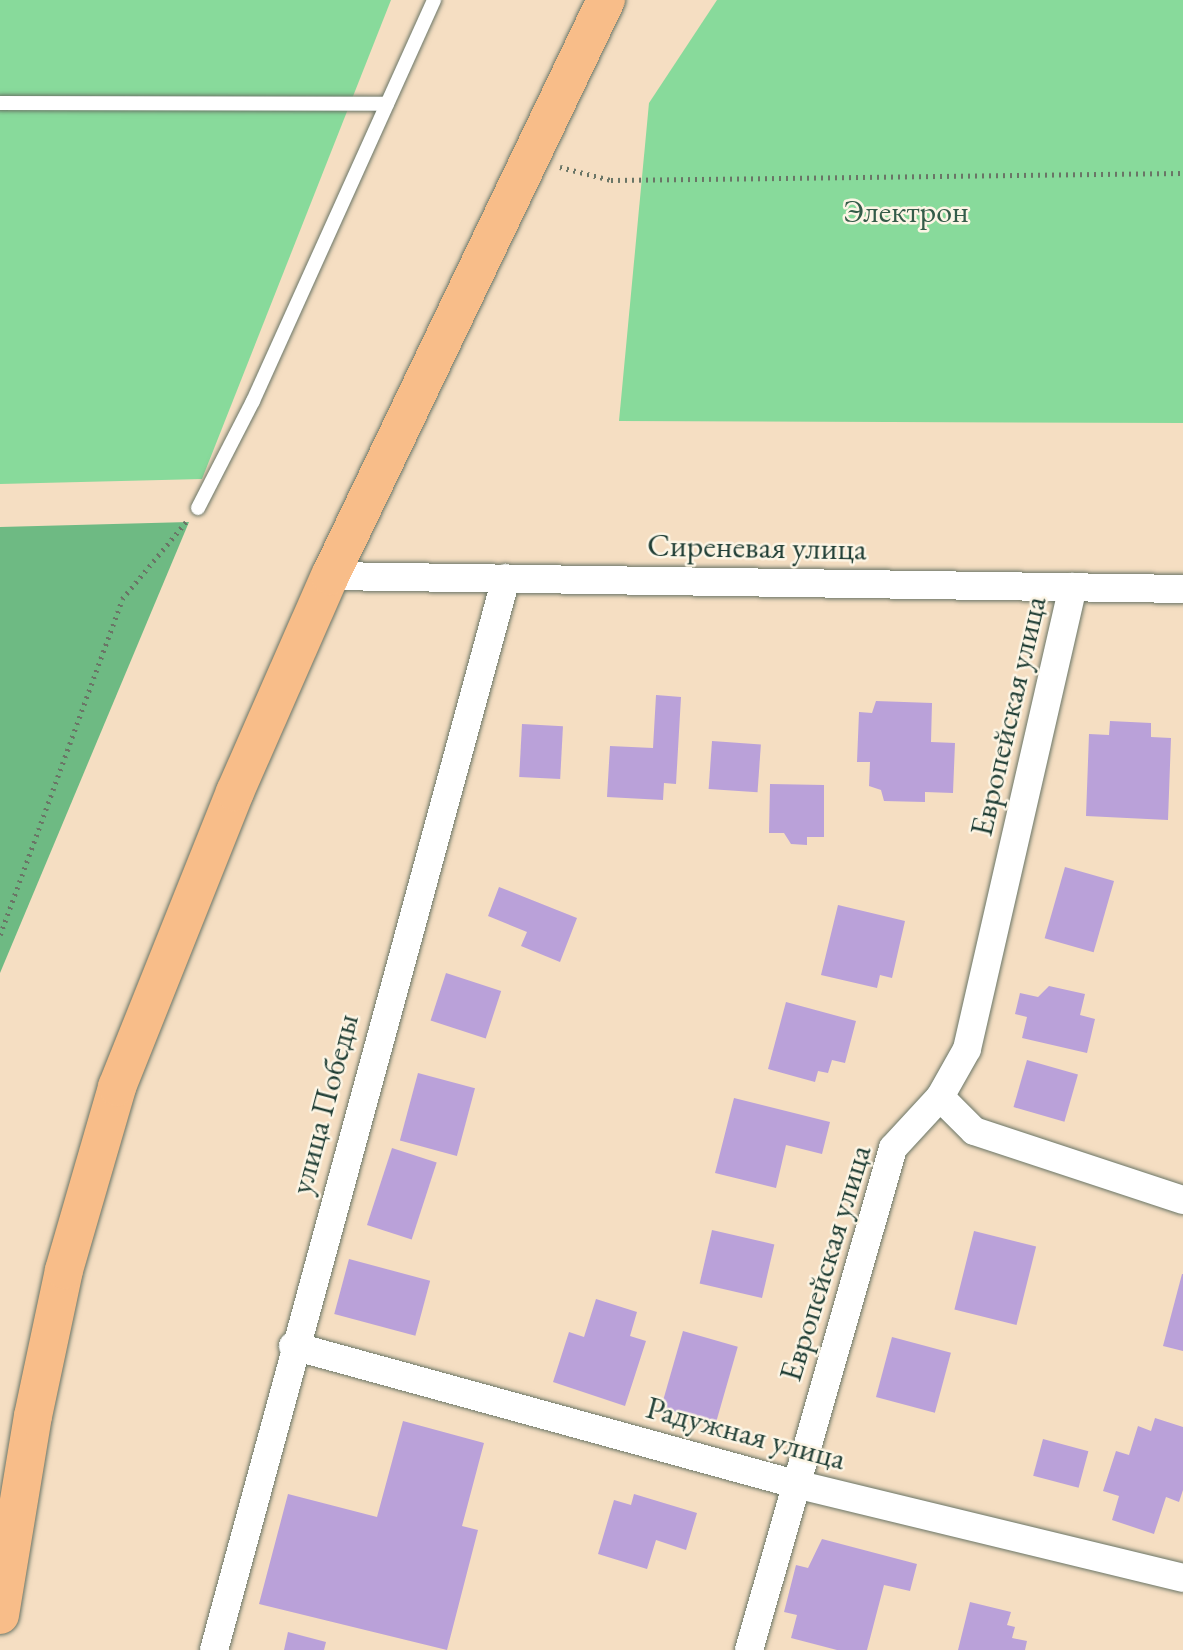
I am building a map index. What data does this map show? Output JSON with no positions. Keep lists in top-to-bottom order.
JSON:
{
  "streets": {
    "street": [
      "Сиреневая улица",
      "Европейская улица",
      "улица Победы",
      "Радужная улица"
    ]
  },
  "crossings": [
    ["Сиреневая улица", "Европейская улица"],
    ["Сиреневая улица", "улица Победы"],
    ["Европейская улица", "Радужная улица"],
    ["улица Победы", "Радужная улица"]
  ],
  "parks": ["Электрон"]
}
